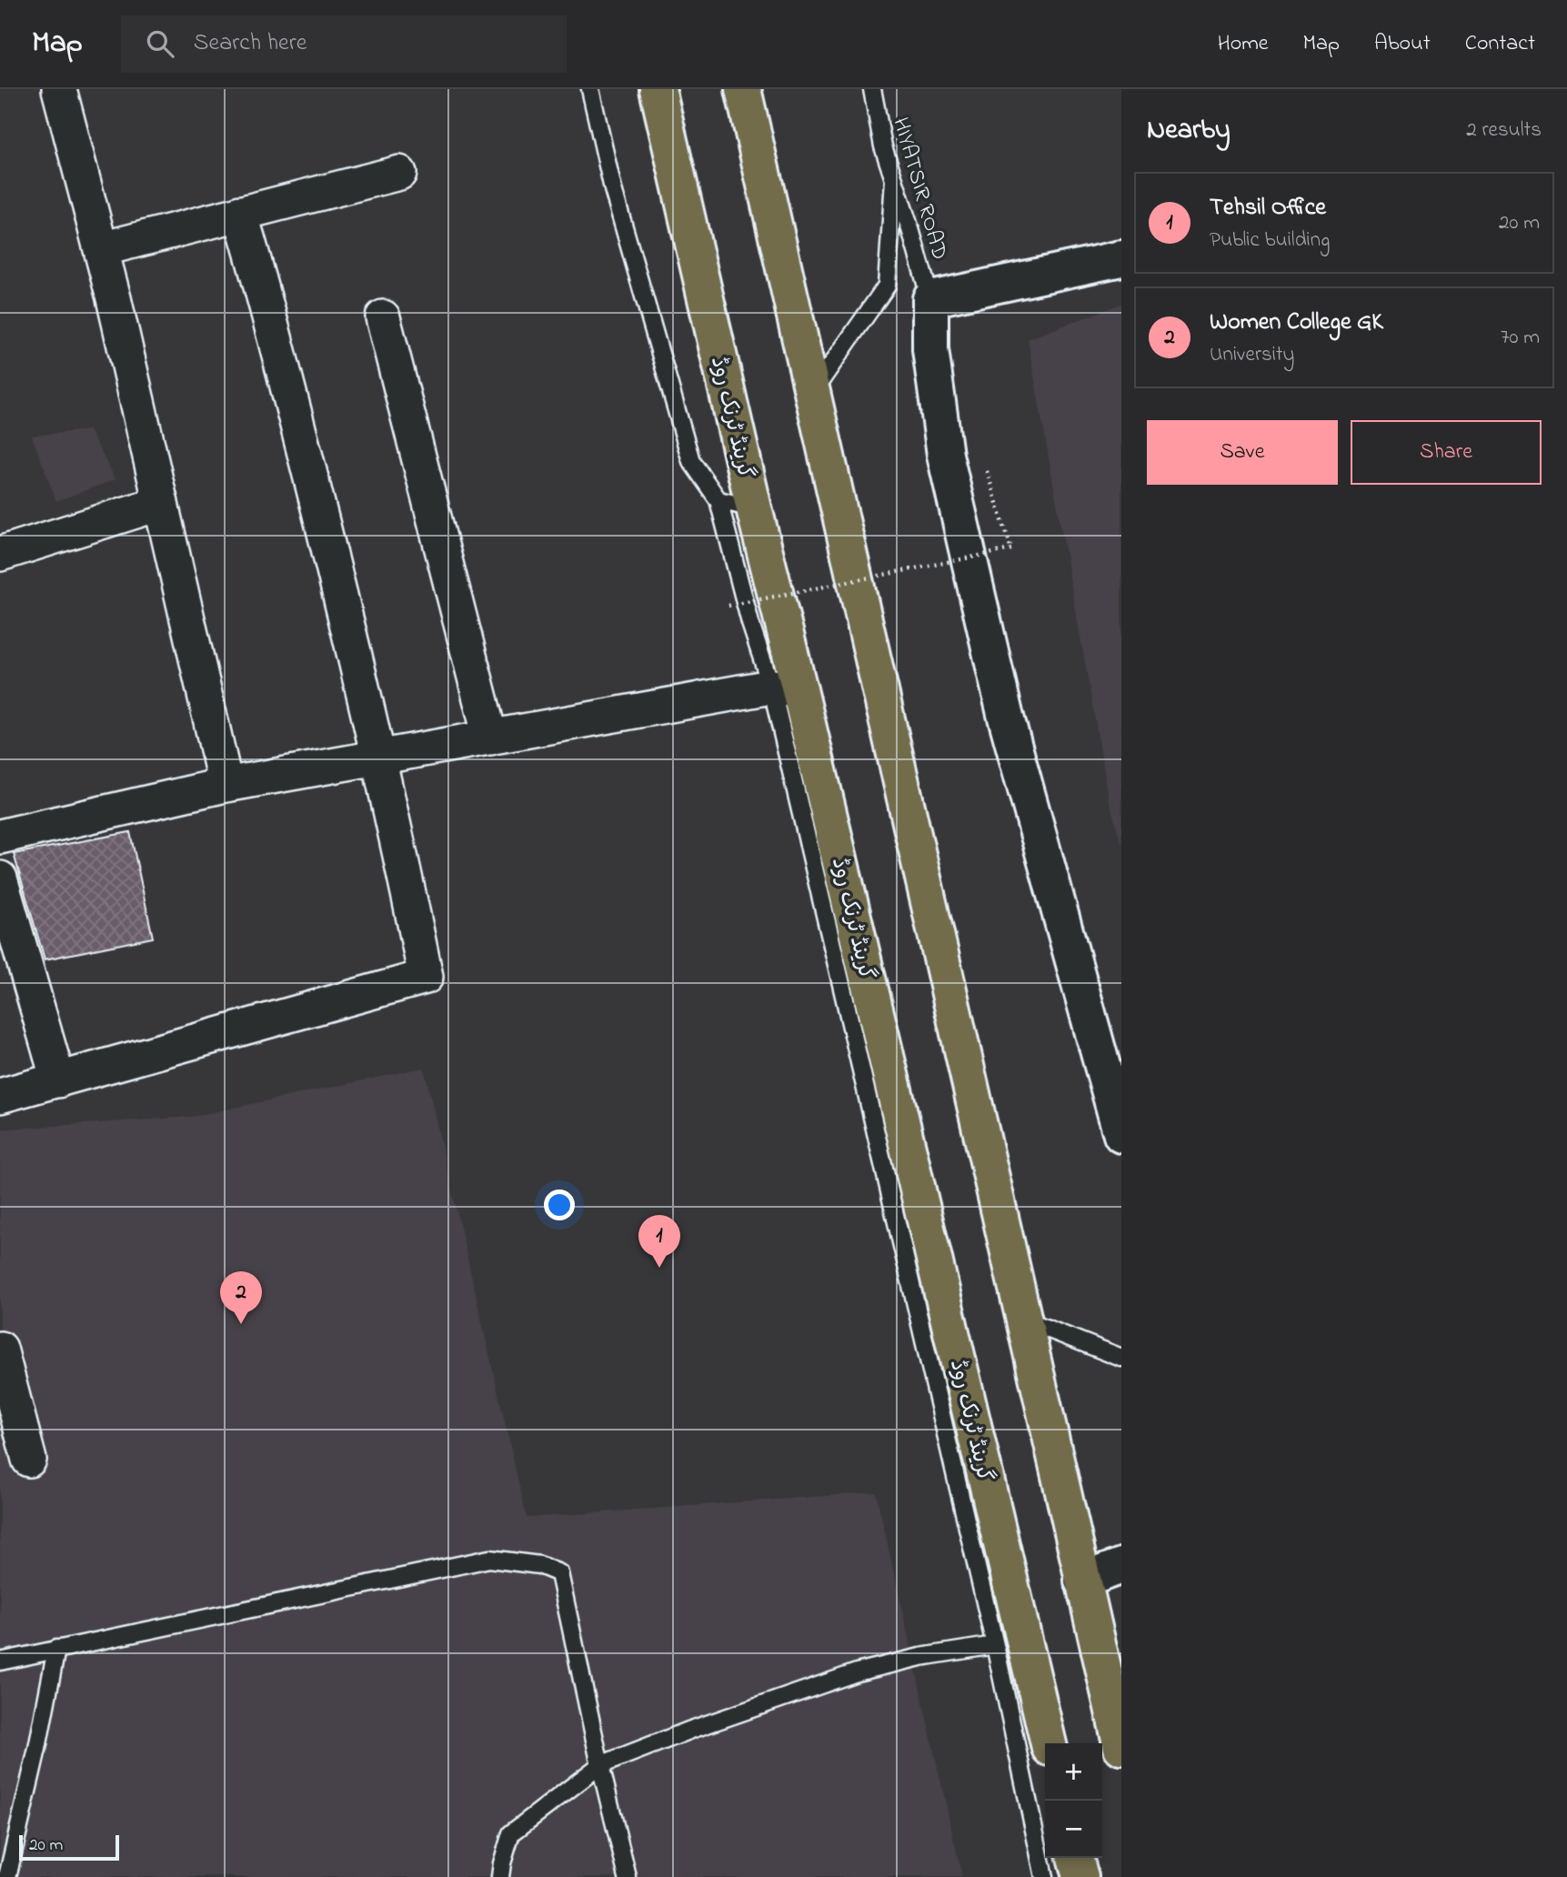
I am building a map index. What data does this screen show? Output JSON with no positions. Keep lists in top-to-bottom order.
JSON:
{
  "streets": {
    "highway": ["گرینڈ ٹرنک روڈ"],
    "lane": ["HIYATSIR ROAD"]
  },
  "scale_bar": "20 m",
  "page": {
    "header": "Map",
    "search": "Search here",
    "nav": [
      "Home",
      "Map",
      "About",
      "Contact"
    ],
    "heading": ["Nearby", "2 results"],
    "list": [
      {
        "mark": "1",
        "name": "Tehsil Office",
        "note": "Public building",
        "value": "20 m"
      },
      {
        "mark": "2",
        "name": "Women College GK",
        "note": "University",
        "value": "70 m"
      }
    ],
    "buttons": ["Save", "Share"],
    "pins": ["1", "2"],
    "map_buttons": ["+", "−"],
    "scale": "20 m"
  }
}
